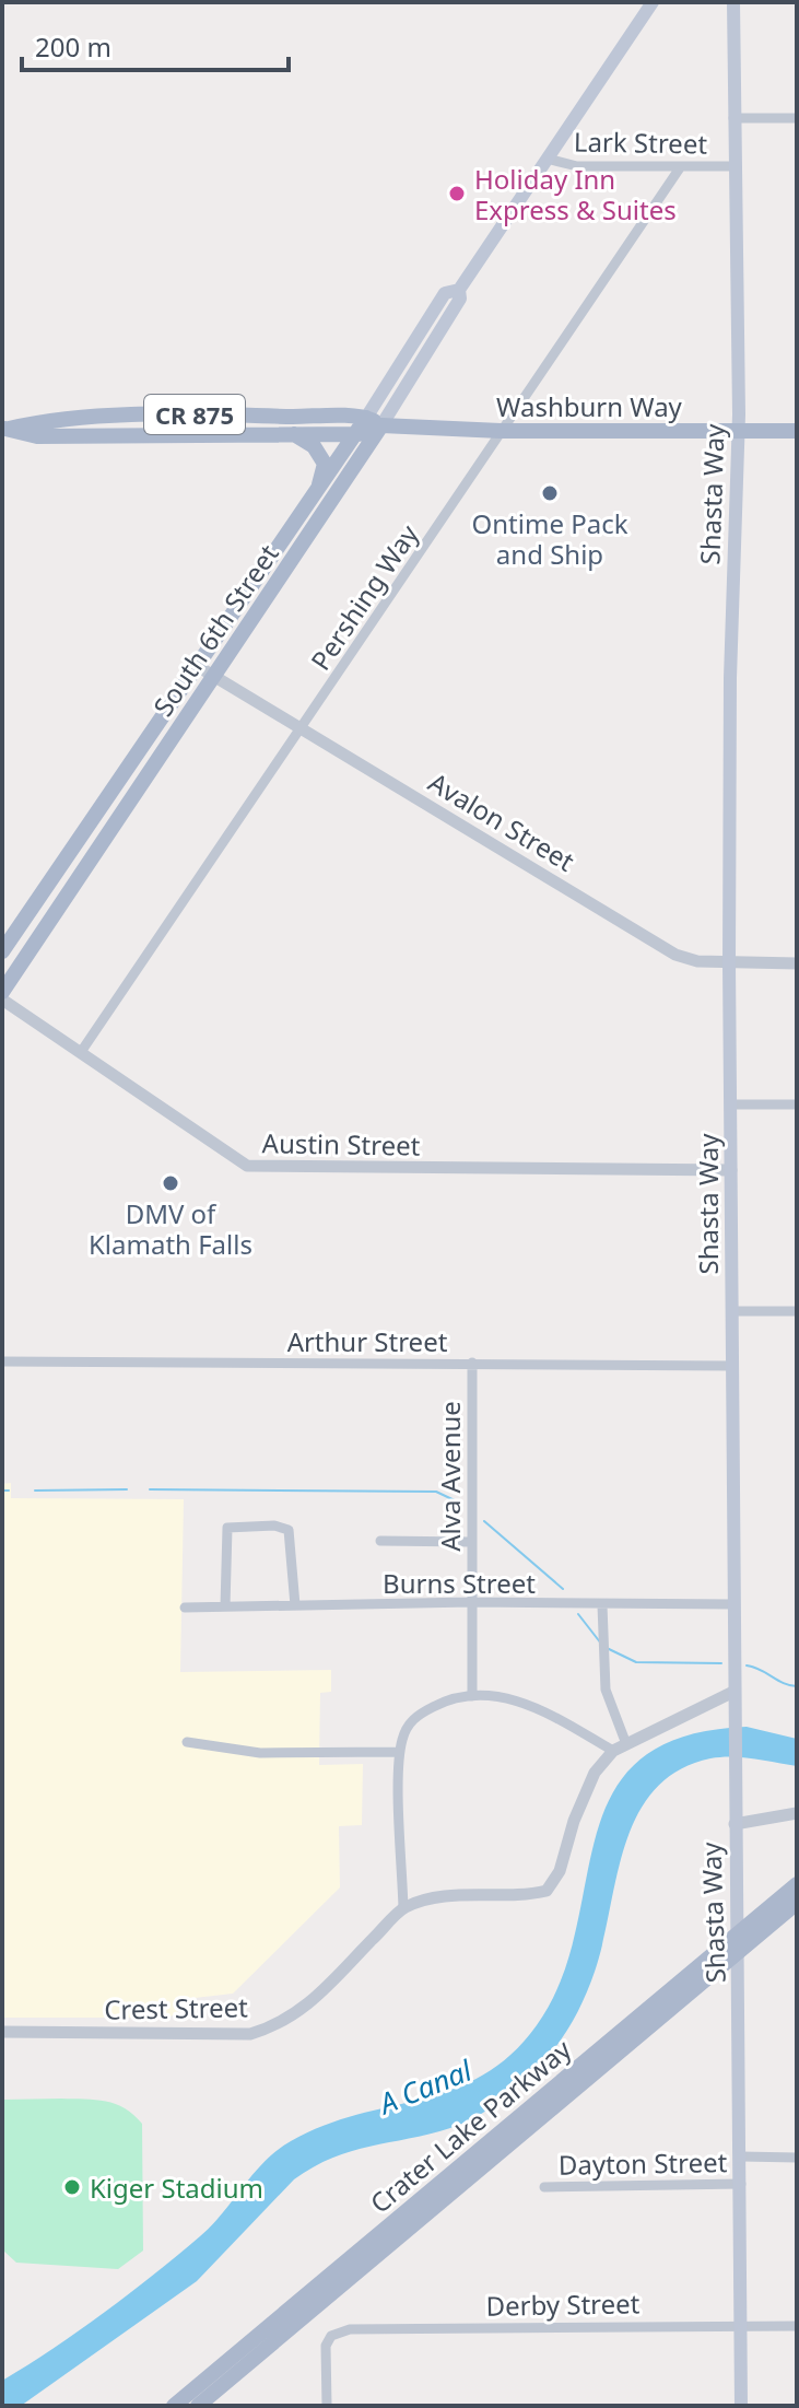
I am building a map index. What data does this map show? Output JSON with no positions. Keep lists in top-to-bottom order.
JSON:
{
  "streets": {
    "main road": [
      "Washburn Way",
      "CR 875",
      "Shasta Way",
      "South 6th Street",
      "Crater Lake Parkway"
    ],
    "street": [
      "Lark Street",
      "Pershing Way",
      "Avalon Street",
      "Austin Street",
      "Arthur Street",
      "Alva Avenue",
      "Burns Street",
      "Crest Street",
      "Dayton Street",
      "Derby Street"
    ]
  },
  "crossings": [
    ["Lark Street", "Shasta Way"],
    ["Lark Street", "Pershing Way"],
    ["Lark Street", "South 6th Street"],
    ["Washburn Way", "Shasta Way"],
    ["Washburn Way", "Pershing Way"],
    ["Washburn Way", "South 6th Street"],
    ["Shasta Way", "Avalon Street"],
    ["Shasta Way", "Austin Street"],
    ["Shasta Way", "Arthur Street"],
    ["Shasta Way", "Burns Street"],
    ["Shasta Way", "Crater Lake Parkway"],
    ["Shasta Way", "Dayton Street"],
    ["Shasta Way", "Derby Street"],
    ["Pershing Way", "Avalon Street"],
    ["Pershing Way", "Austin Street"],
    ["South 6th Street", "Avalon Street"],
    ["Arthur Street", "Alva Avenue"],
    ["Alva Avenue", "Burns Street"]
  ],
  "water": ["A Canal"],
  "places": [
    "Holiday Inn Express & Suites",
    "Ontime Pack and Ship",
    "DMV of Klamath Falls",
    "Kiger Stadium"
  ],
  "scale_bar": "200 m"
}
